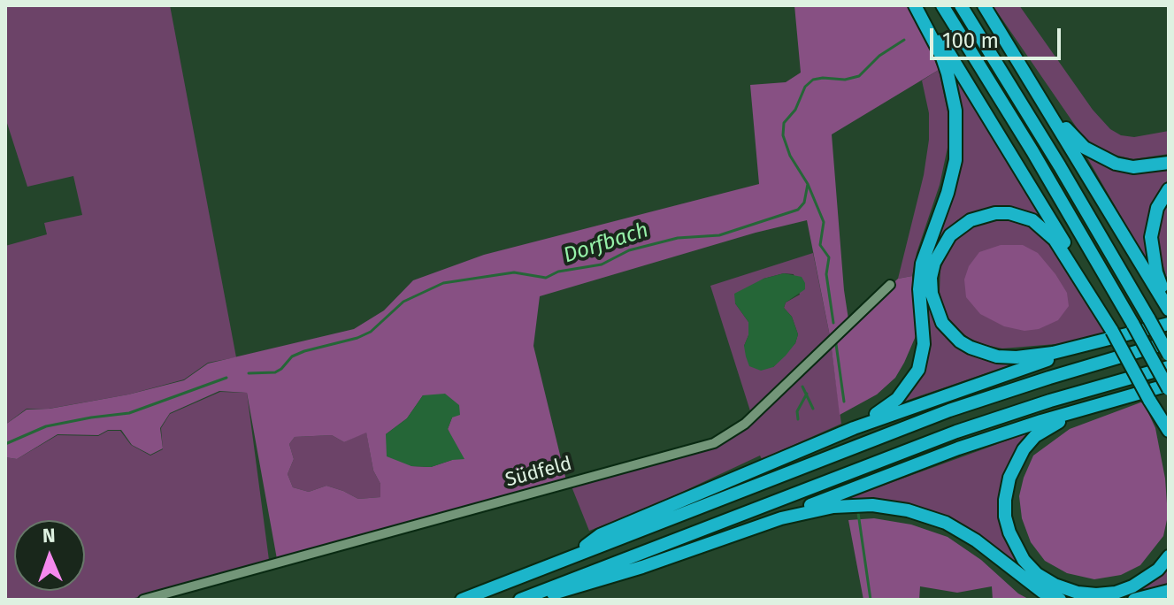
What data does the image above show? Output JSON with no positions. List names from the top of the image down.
{
  "streets": {
    "street": ["Südfeld"]
  },
  "water": ["Dorfbach"],
  "scale_bar": "100 m",
  "north": "top"
}
